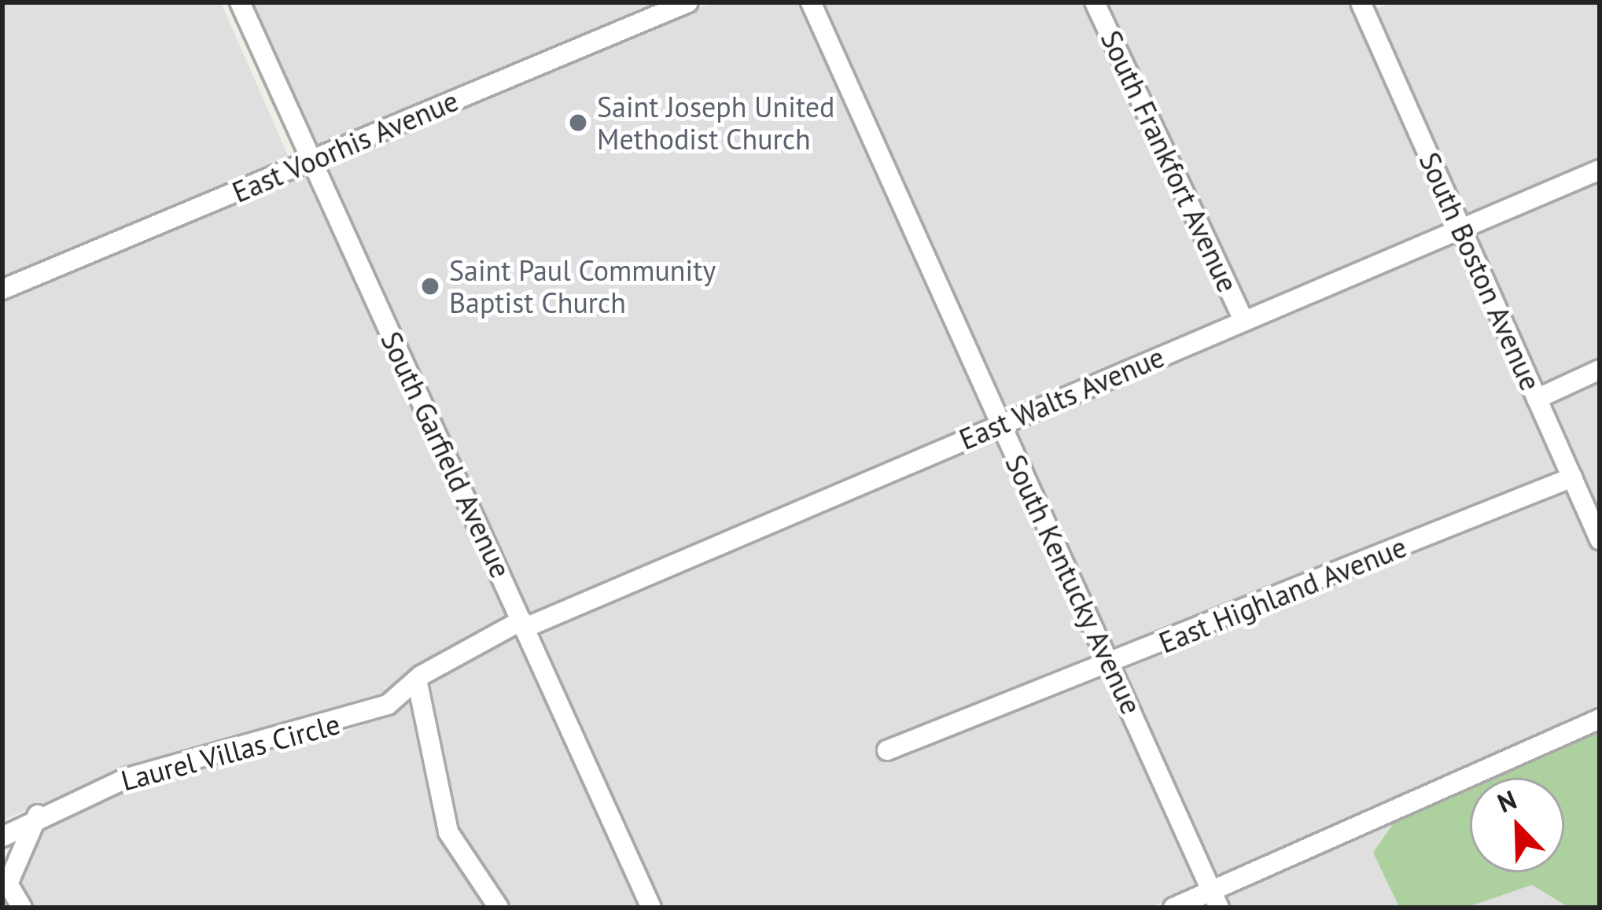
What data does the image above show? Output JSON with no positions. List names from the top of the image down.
{
  "streets": {
    "street": [
      "East Voorhis Avenue",
      "South Frankfort Avenue",
      "South Boston Avenue",
      "East Walts Avenue",
      "South Garfield Avenue",
      "South Kentucky Avenue",
      "East Highland Avenue",
      "Laurel Villas Circle"
    ]
  },
  "crossings": [
    ["East Voorhis Avenue", "South Garfield Avenue"],
    ["South Frankfort Avenue", "East Walts Avenue"],
    ["South Boston Avenue", "East Walts Avenue"],
    ["South Boston Avenue", "East Highland Avenue"],
    ["East Walts Avenue", "South Garfield Avenue"],
    ["East Walts Avenue", "South Kentucky Avenue"],
    ["East Walts Avenue", "Laurel Villas Circle"],
    ["South Garfield Avenue", "Laurel Villas Circle"],
    ["South Kentucky Avenue", "East Highland Avenue"]
  ],
  "places": ["Saint Joseph United Methodist Church", "Saint Paul Community Baptist Church"],
  "north": "top left"
}
